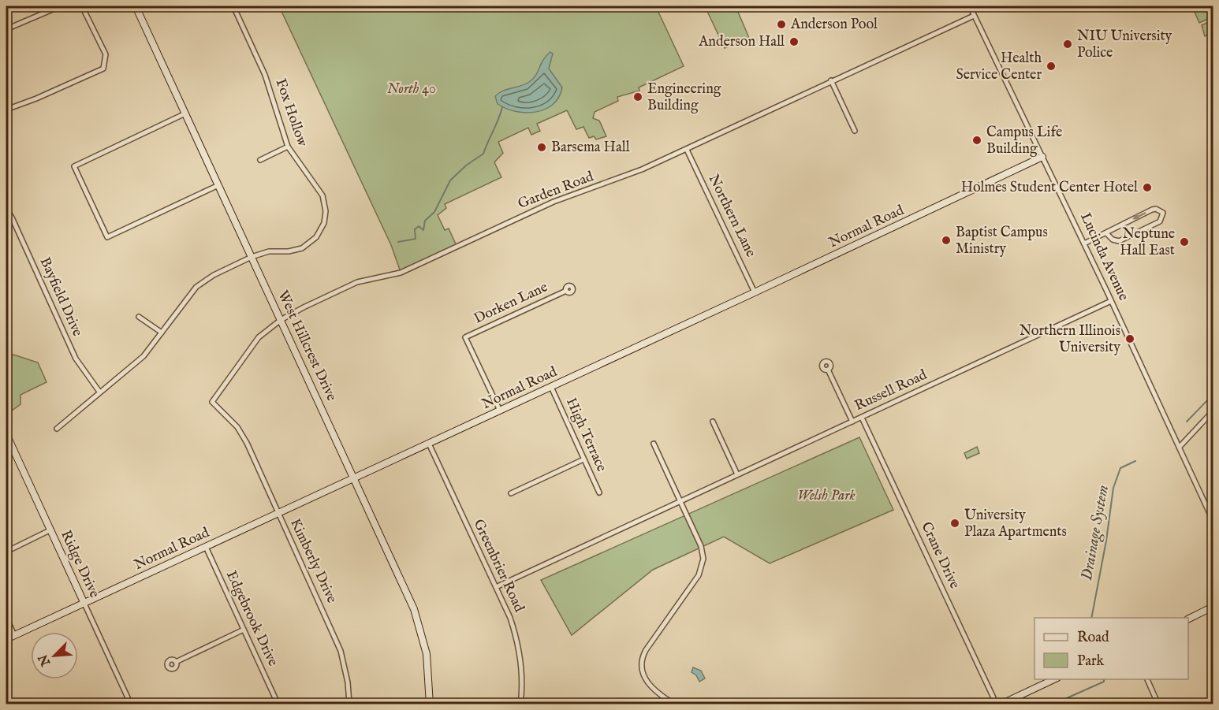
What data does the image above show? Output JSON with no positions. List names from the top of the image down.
{
  "streets": {
    "street": [
      "Fox Hollow",
      "Garden Road",
      "Northern Lane",
      "Normal Road",
      "Lucinda Avenue",
      "Bayfield Drive",
      "Dorken Lane",
      "West Hillcrest Drive",
      "Russell Road",
      "High Terrace",
      "Crane Drive",
      "Kimberly Drive",
      "Ridge Drive",
      "Greenbrier Road",
      "Edgebrook Drive"
    ]
  },
  "crossings": [
    ["Fox Hollow", "Bayfield Drive"],
    ["Fox Hollow", "West Hillcrest Drive"],
    ["Garden Road", "Northern Lane"],
    ["Garden Road", "Lucinda Avenue"],
    ["Garden Road", "West Hillcrest Drive"],
    ["Garden Road", "Kimberly Drive"],
    ["Northern Lane", "Normal Road"],
    ["Normal Road", "Lucinda Avenue"],
    ["Normal Road", "Dorken Lane"],
    ["Normal Road", "West Hillcrest Drive"],
    ["Normal Road", "High Terrace"],
    ["Normal Road", "Kimberly Drive"],
    ["Normal Road", "Ridge Drive"],
    ["Normal Road", "Greenbrier Road"],
    ["Normal Road", "Edgebrook Drive"],
    ["Lucinda Avenue", "Russell Road"],
    ["Russell Road", "Crane Drive"],
    ["Russell Road", "Greenbrier Road"]
  ],
  "water": ["Drainage System"],
  "parks": ["North 40", "Welsh Park"],
  "places": [
    "Anderson Pool",
    "Anderson Hall",
    "NIU University Police",
    "Health Service Center",
    "Engineering Building",
    "Campus Life Building",
    "Barsema Hall",
    "Holmes Student Center Hotel",
    "Baptist Campus Ministry",
    "Neptune Hall East",
    "Northern Illinois University",
    "University Plaza Apartments"
  ],
  "legend": ["Road", "Park"],
  "north": "bottom left"
}
